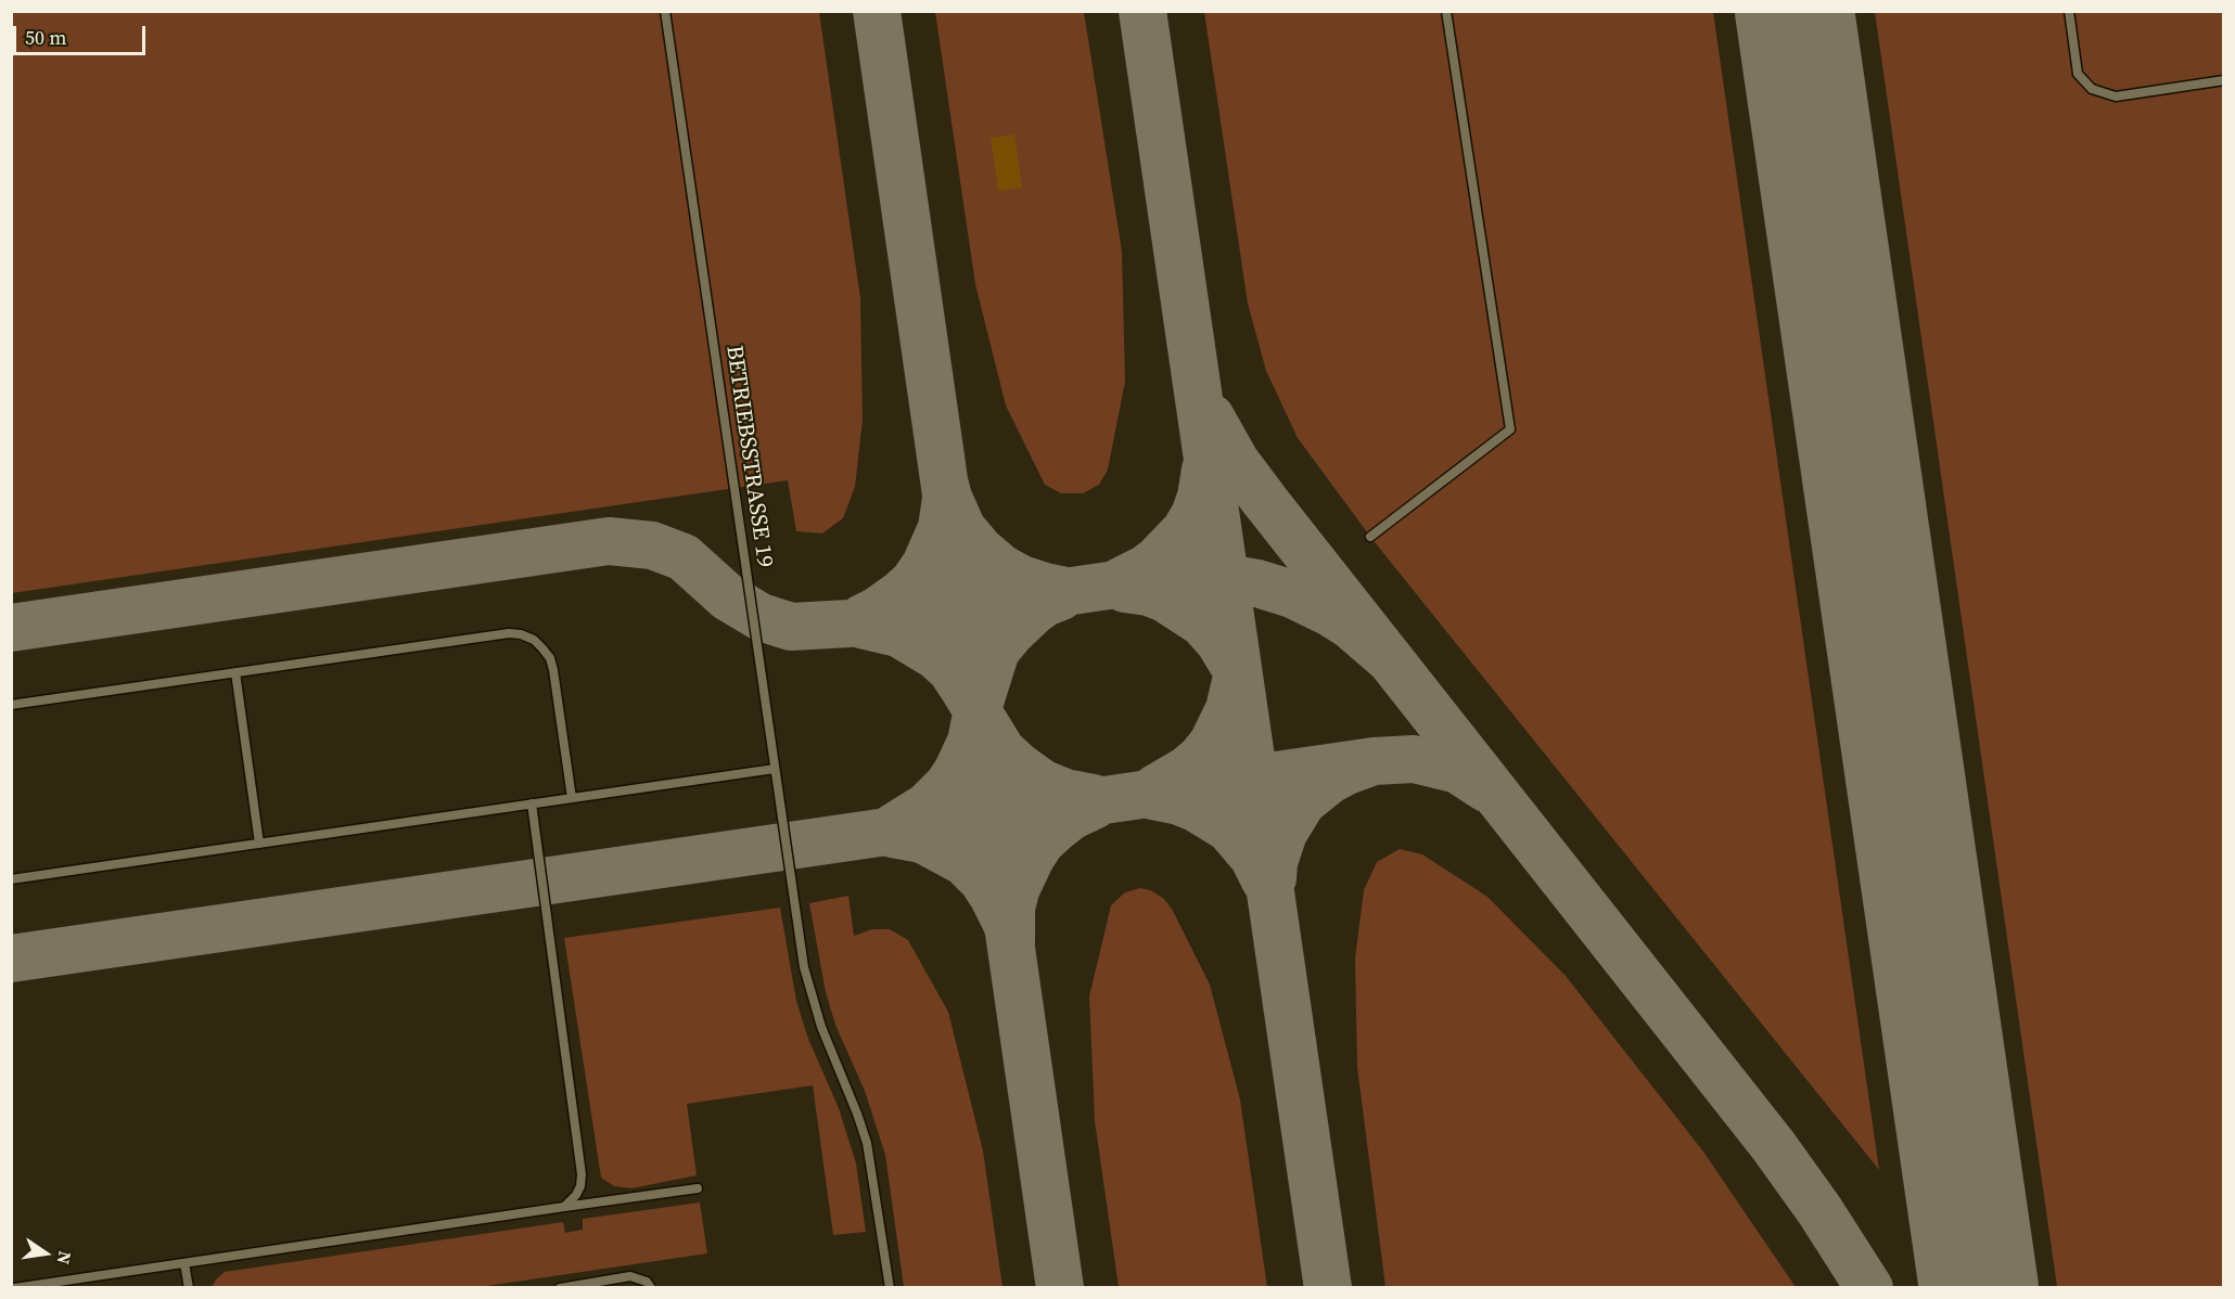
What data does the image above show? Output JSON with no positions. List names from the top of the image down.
{
  "streets": {
    "lane": ["BETRIEBSSTRASSE 19"]
  },
  "scale_bar": "50 m",
  "north": "right"
}
